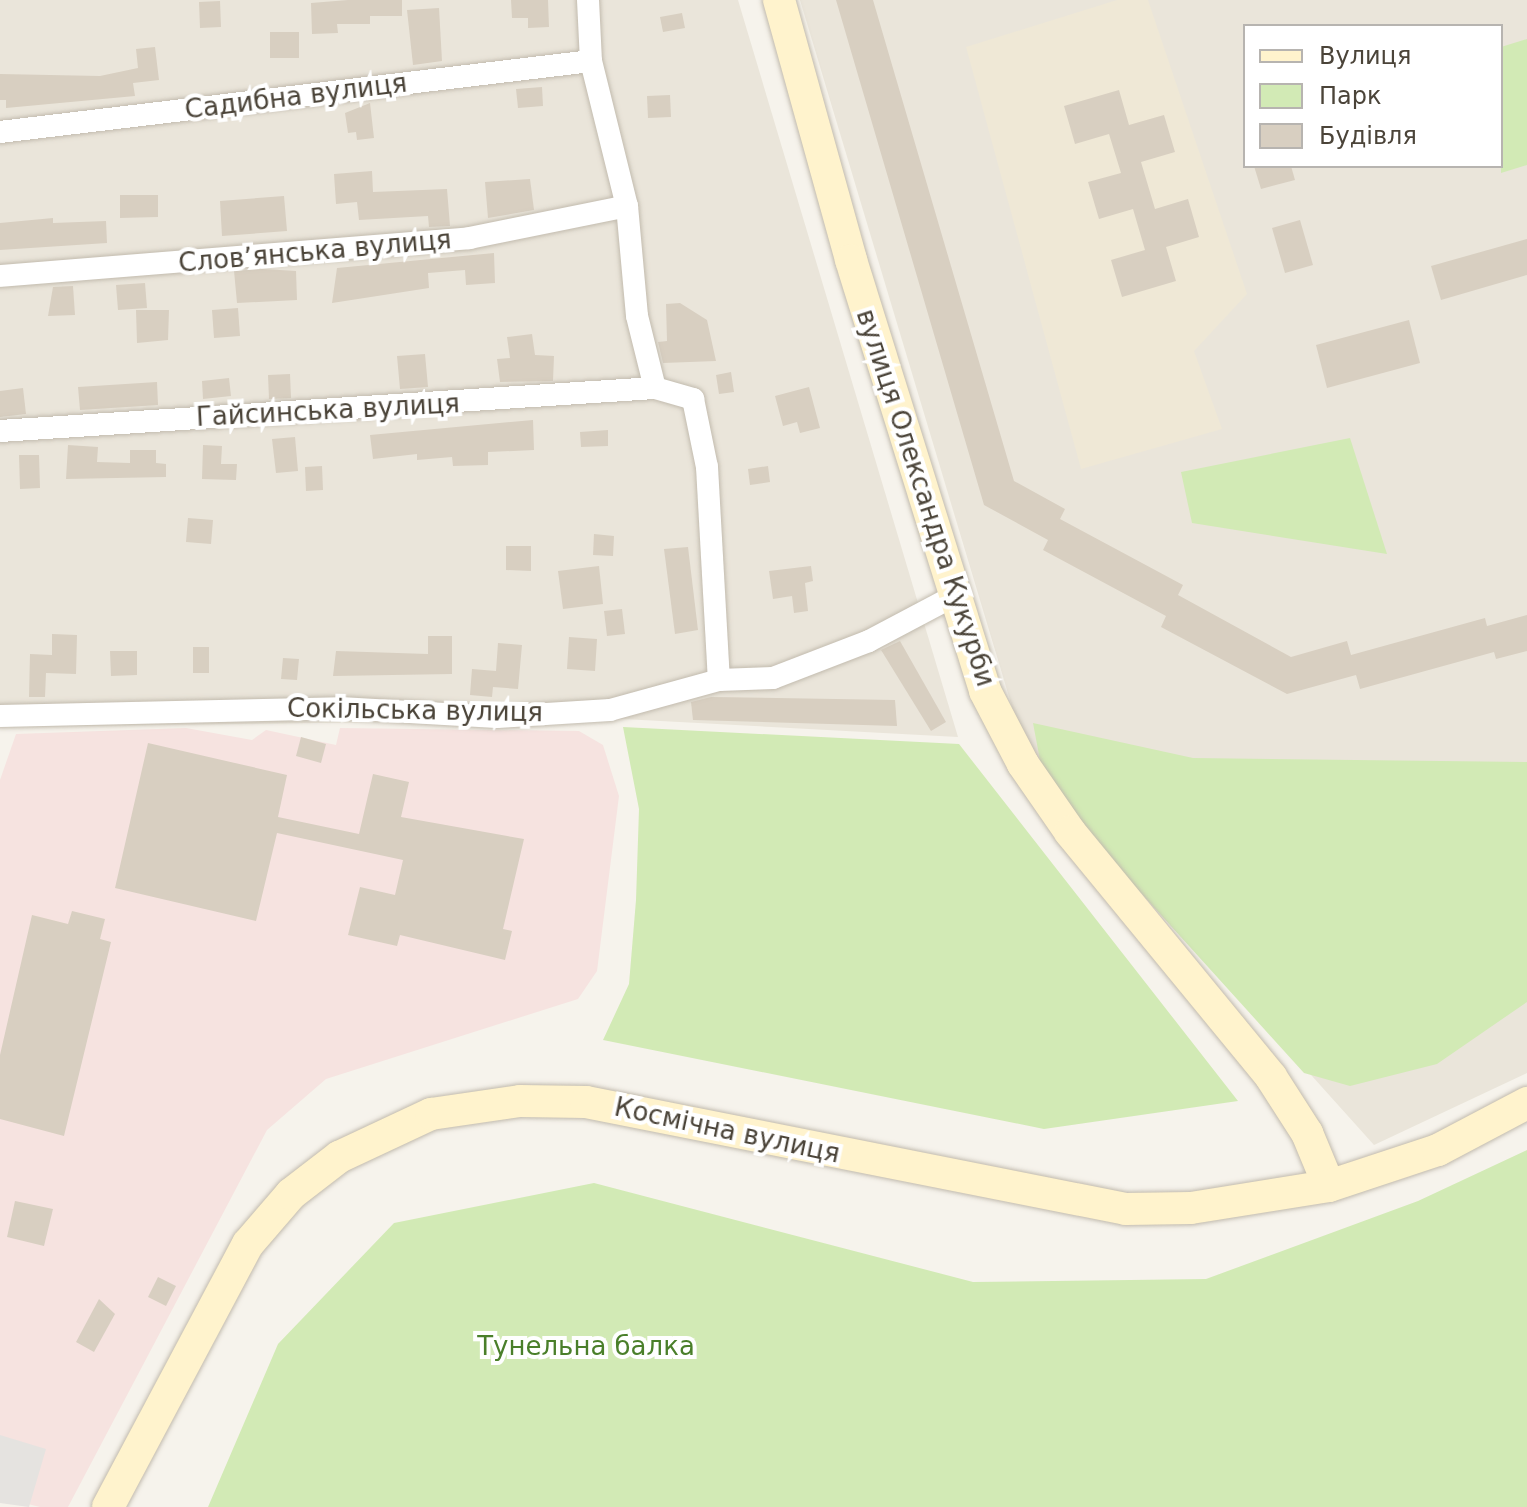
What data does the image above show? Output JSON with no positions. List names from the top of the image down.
{
  "streets": {
    "main road": ["вулиця Олександра Кукурби", "Космічна вулиця"],
    "street": [
      "Садибна вулиця",
      "Словʼянська вулиця",
      "Гайсинська вулиця",
      "Сокільська вулиця"
    ]
  },
  "crossings": [
    ["вулиця Олександра Кукурби", "Сокільська вулиця"],
    ["вулиця Олександра Кукурби", "Космічна вулиця"]
  ],
  "parks": ["Тунельна балка"],
  "legend": ["Вулиця", "Парк", "Будівля"]
}
